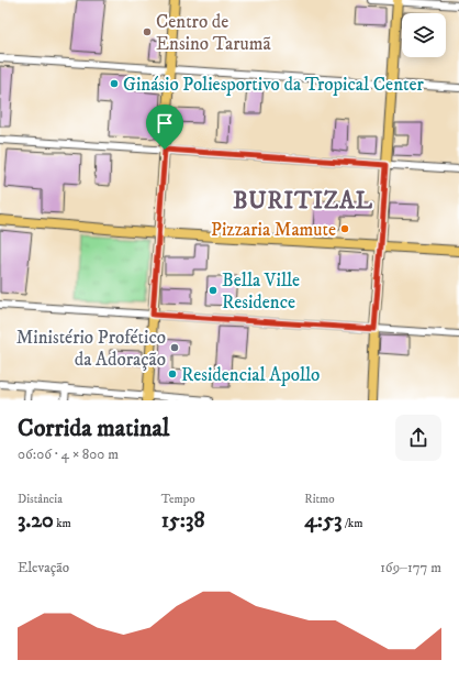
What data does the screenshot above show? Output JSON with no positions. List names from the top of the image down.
{
  "districts": ["BURITIZAL"],
  "places": [
    "Centro de Ensino Tarumã",
    "Ginásio Poliesportivo da Tropical Center",
    "Pizzaria Mamute",
    "Bella Ville Residence",
    "Ministério Profético da Adoração",
    "Residencial Apollo"
  ],
  "page": {
    "heading": ["Corrida matinal", "06:06 · 4 × 800 m"],
    "stats": [
      ["Distância", "3.20 km"],
      ["Tempo", "15:38"],
      ["Ritmo", "4:53 /km"]
    ],
    "chart": ["Elevação", "169–177 m"]
  }
}
